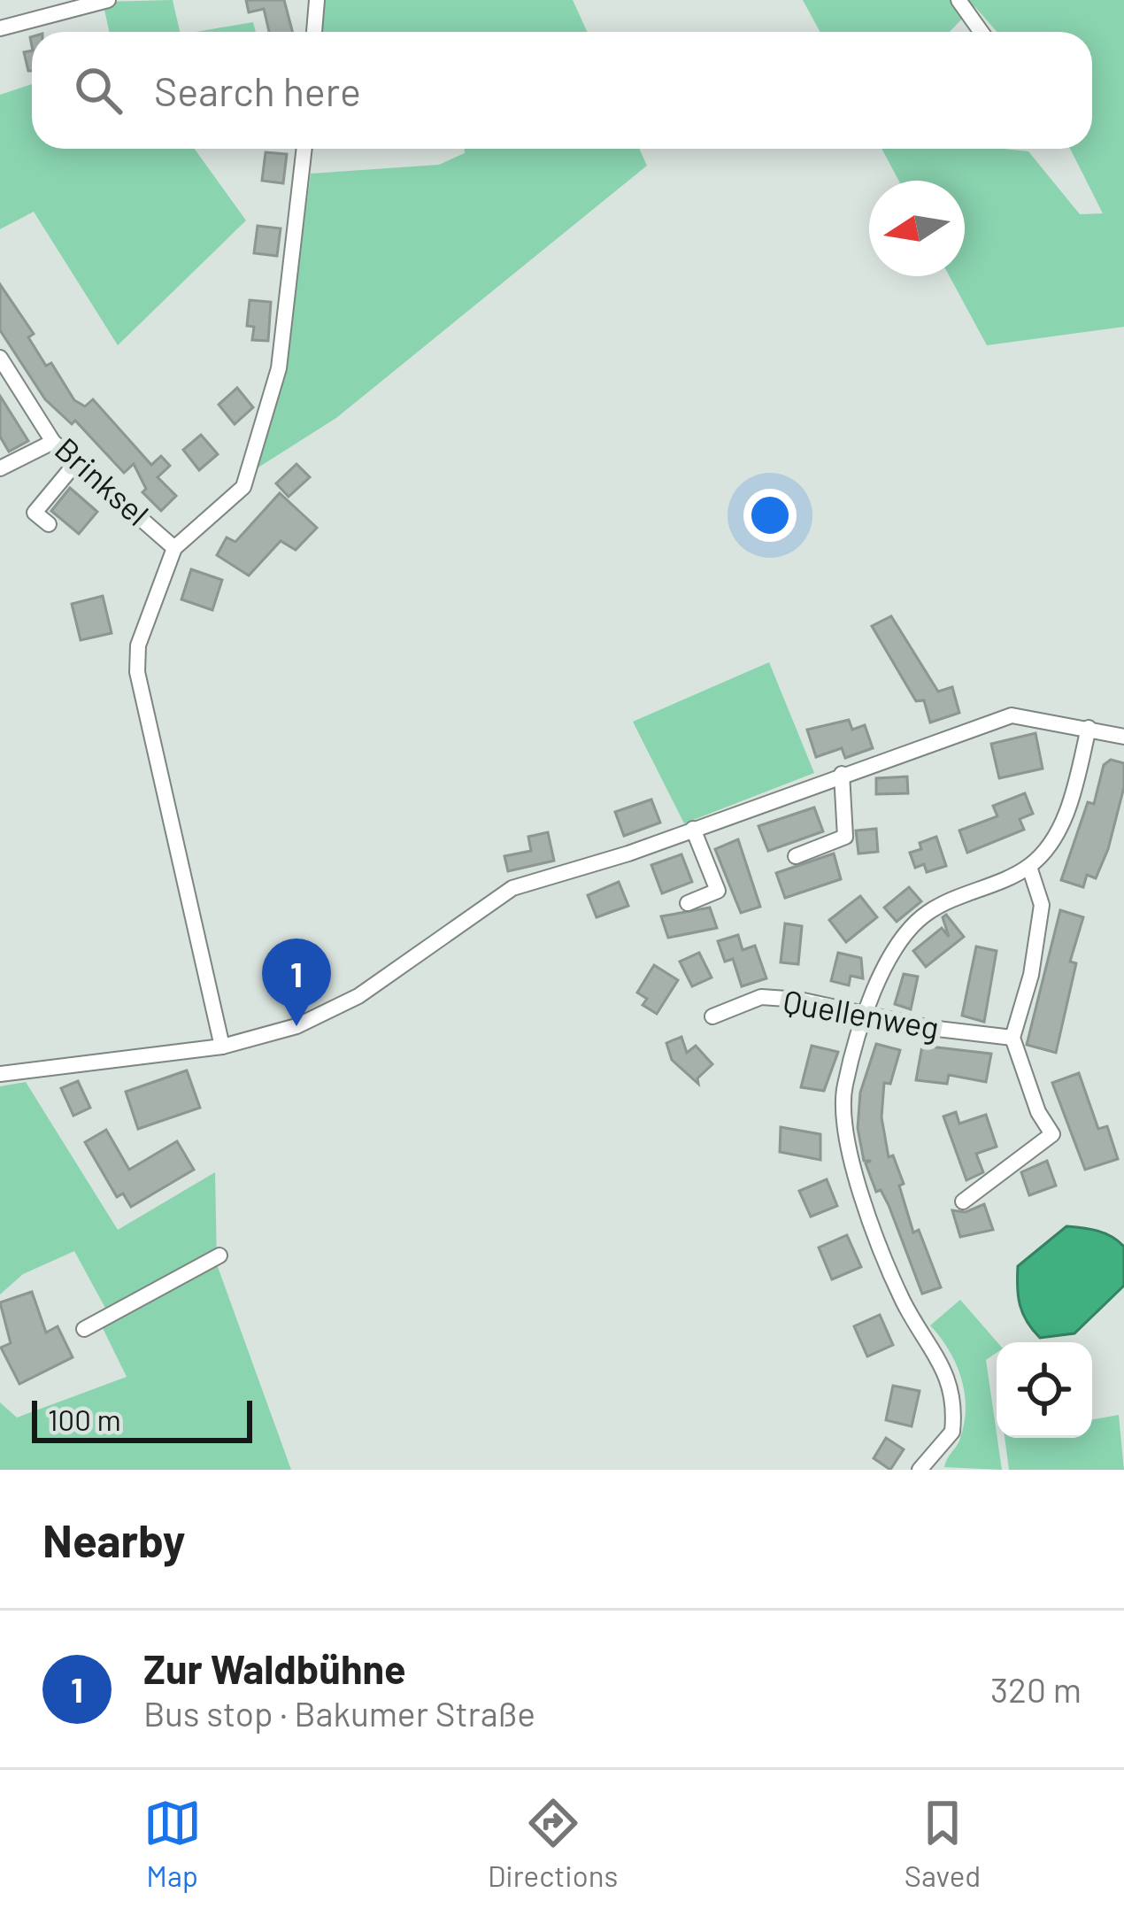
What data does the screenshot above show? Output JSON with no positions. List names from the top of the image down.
{
  "streets": {
    "street": ["Brinksel", "Quellenweg"]
  },
  "scale_bar": "100 m",
  "north": "left",
  "page": {
    "search": "Search here",
    "pins": "1",
    "scale": "100 m",
    "heading": "Nearby",
    "list": [
      {
        "mark": "1",
        "name": "Zur Waldbühne",
        "note": "Bus stop · Bakumer Straße",
        "value": "320 m"
      }
    ],
    "nav": ["Map", "Directions", "Saved"]
  }
}
